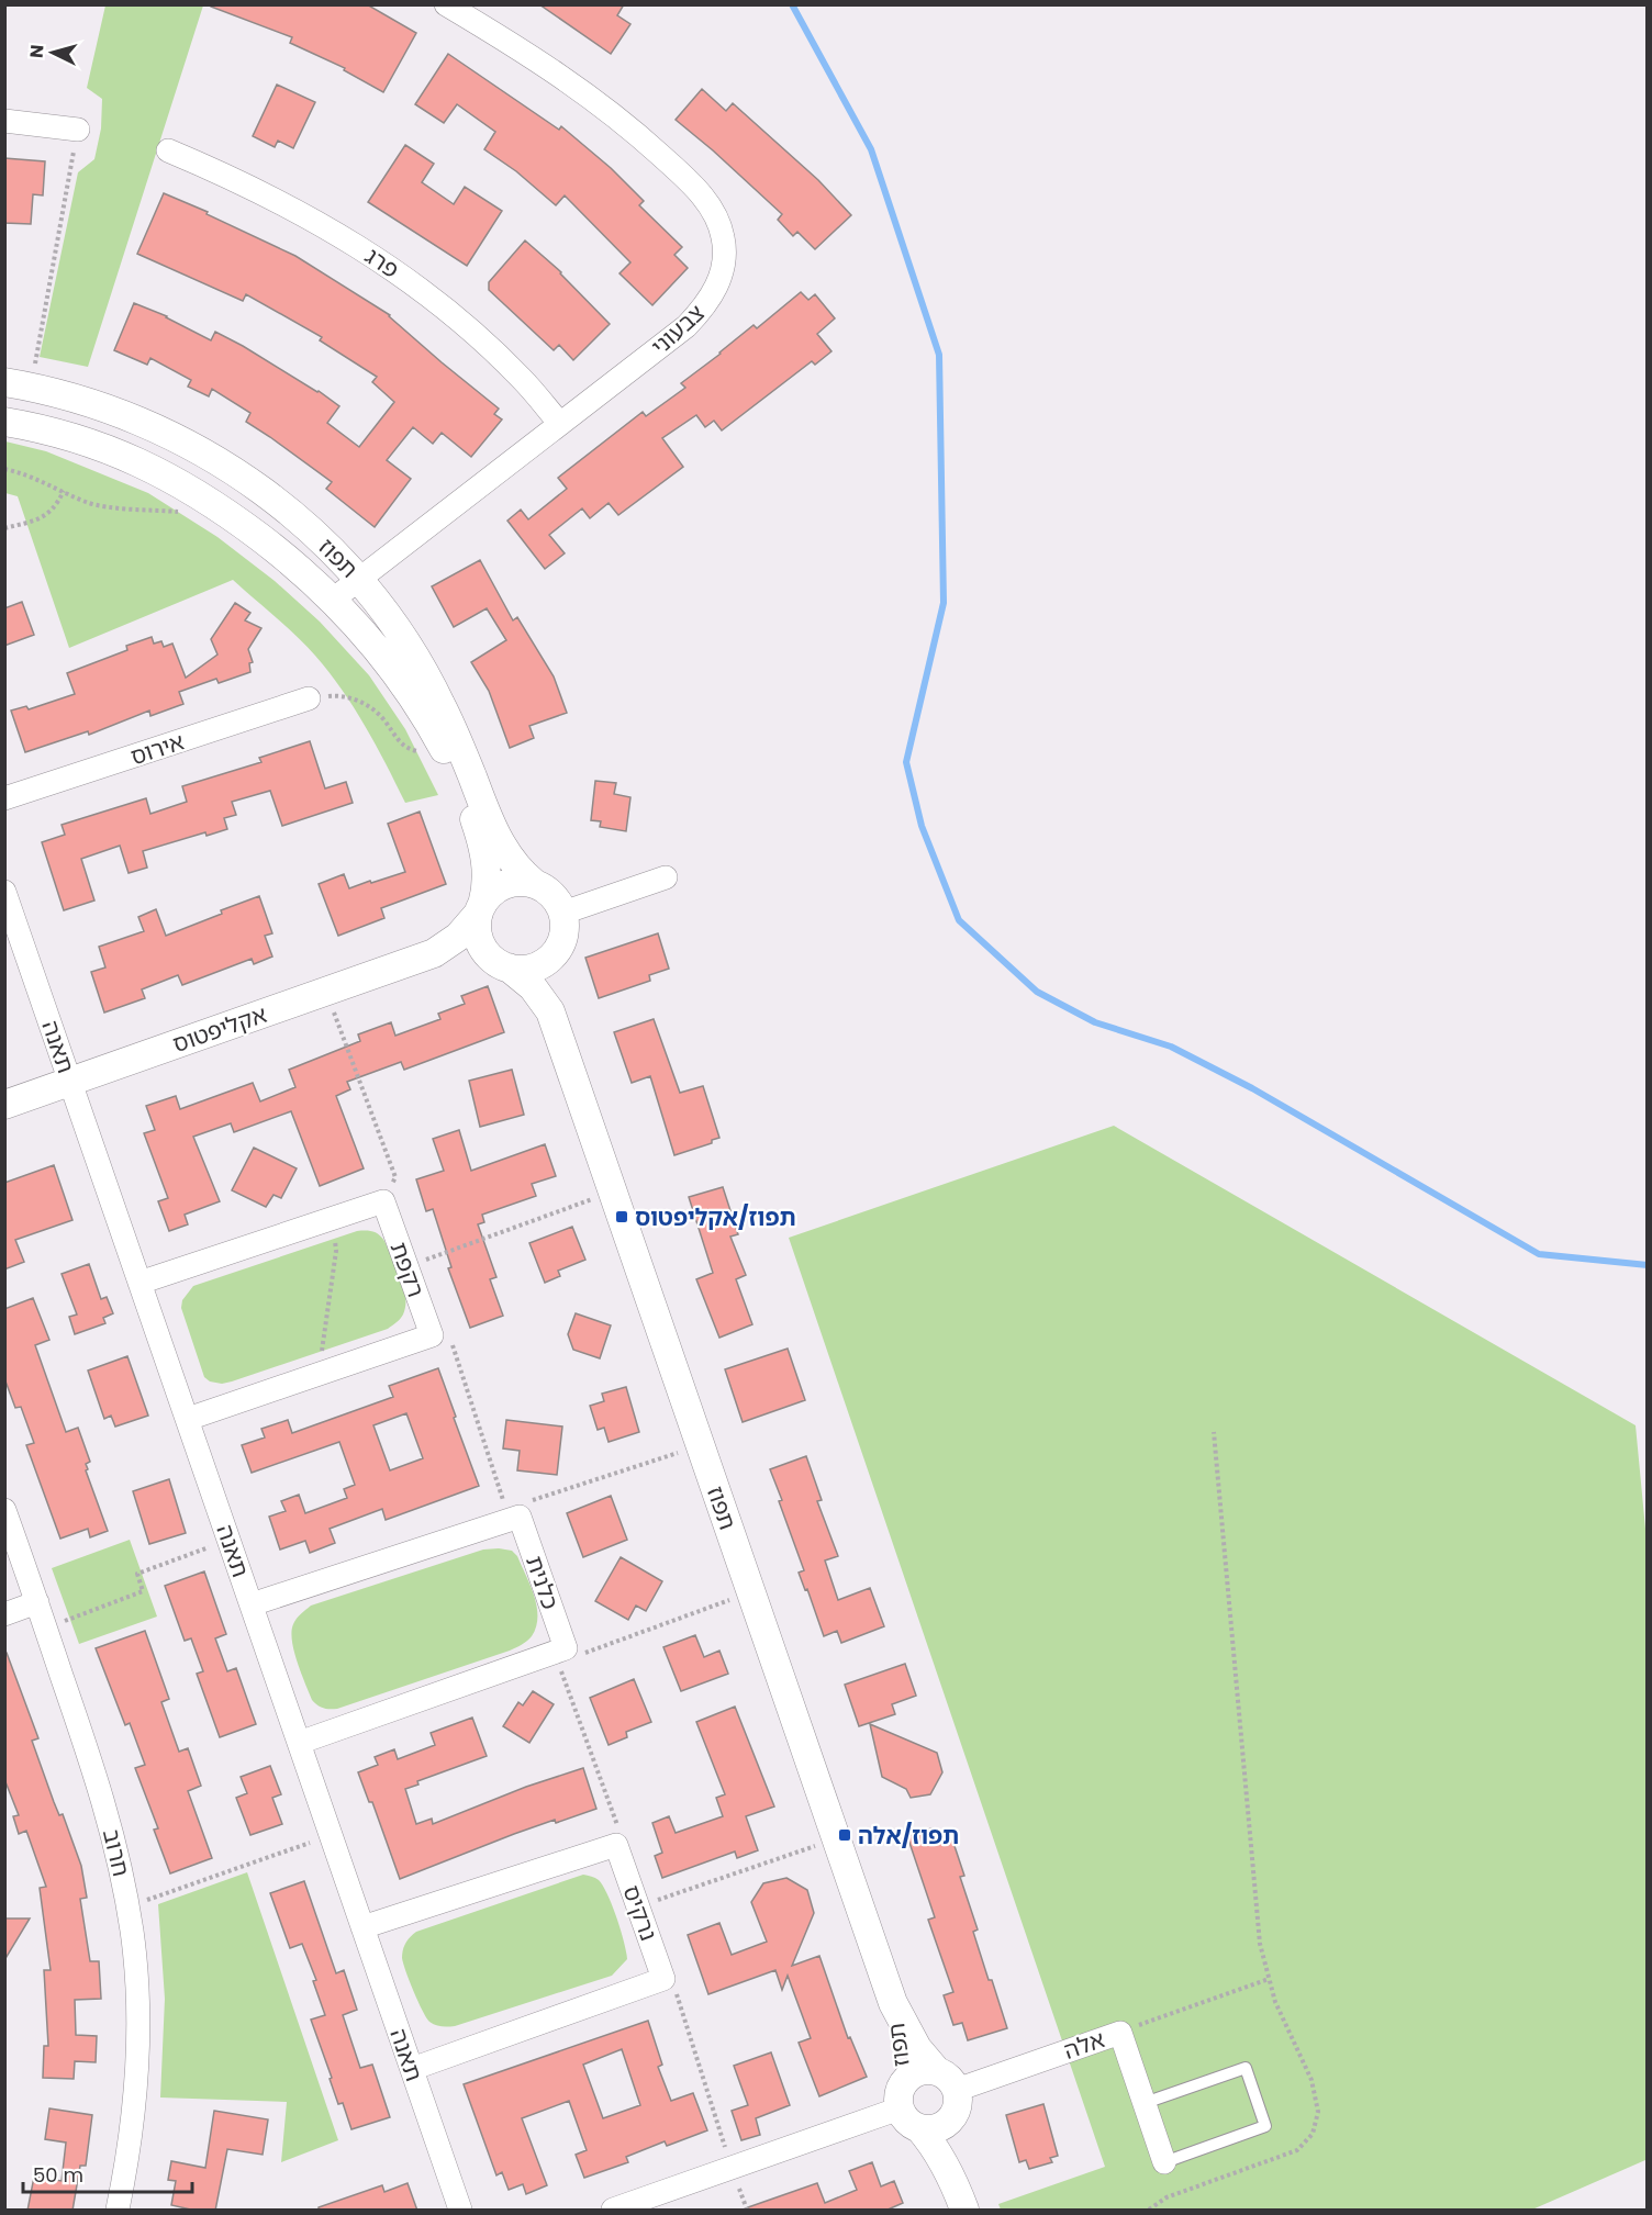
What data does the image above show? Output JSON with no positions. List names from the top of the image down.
{
  "streets": {
    "street": [
      "פרג",
      "צבעוני",
      "תפוז",
      "אירוס",
      "אקליפטוס",
      "תאנה",
      "רקפת",
      "כלנית",
      "חרוב",
      "נרקיס",
      "אלה"
    ]
  },
  "crossings": [
    ["פרג", "צבעוני"],
    ["צבעוני", "תפוז"],
    ["תפוז", "אקליפטוס"],
    ["תפוז", "אלה"],
    ["אקליפטוס", "תאנה"]
  ],
  "places": {
    "transit": ["תפוז/אקליפטוס", "תפוז/אלה"]
  },
  "scale_bar": "50 m",
  "north": "left"
}
